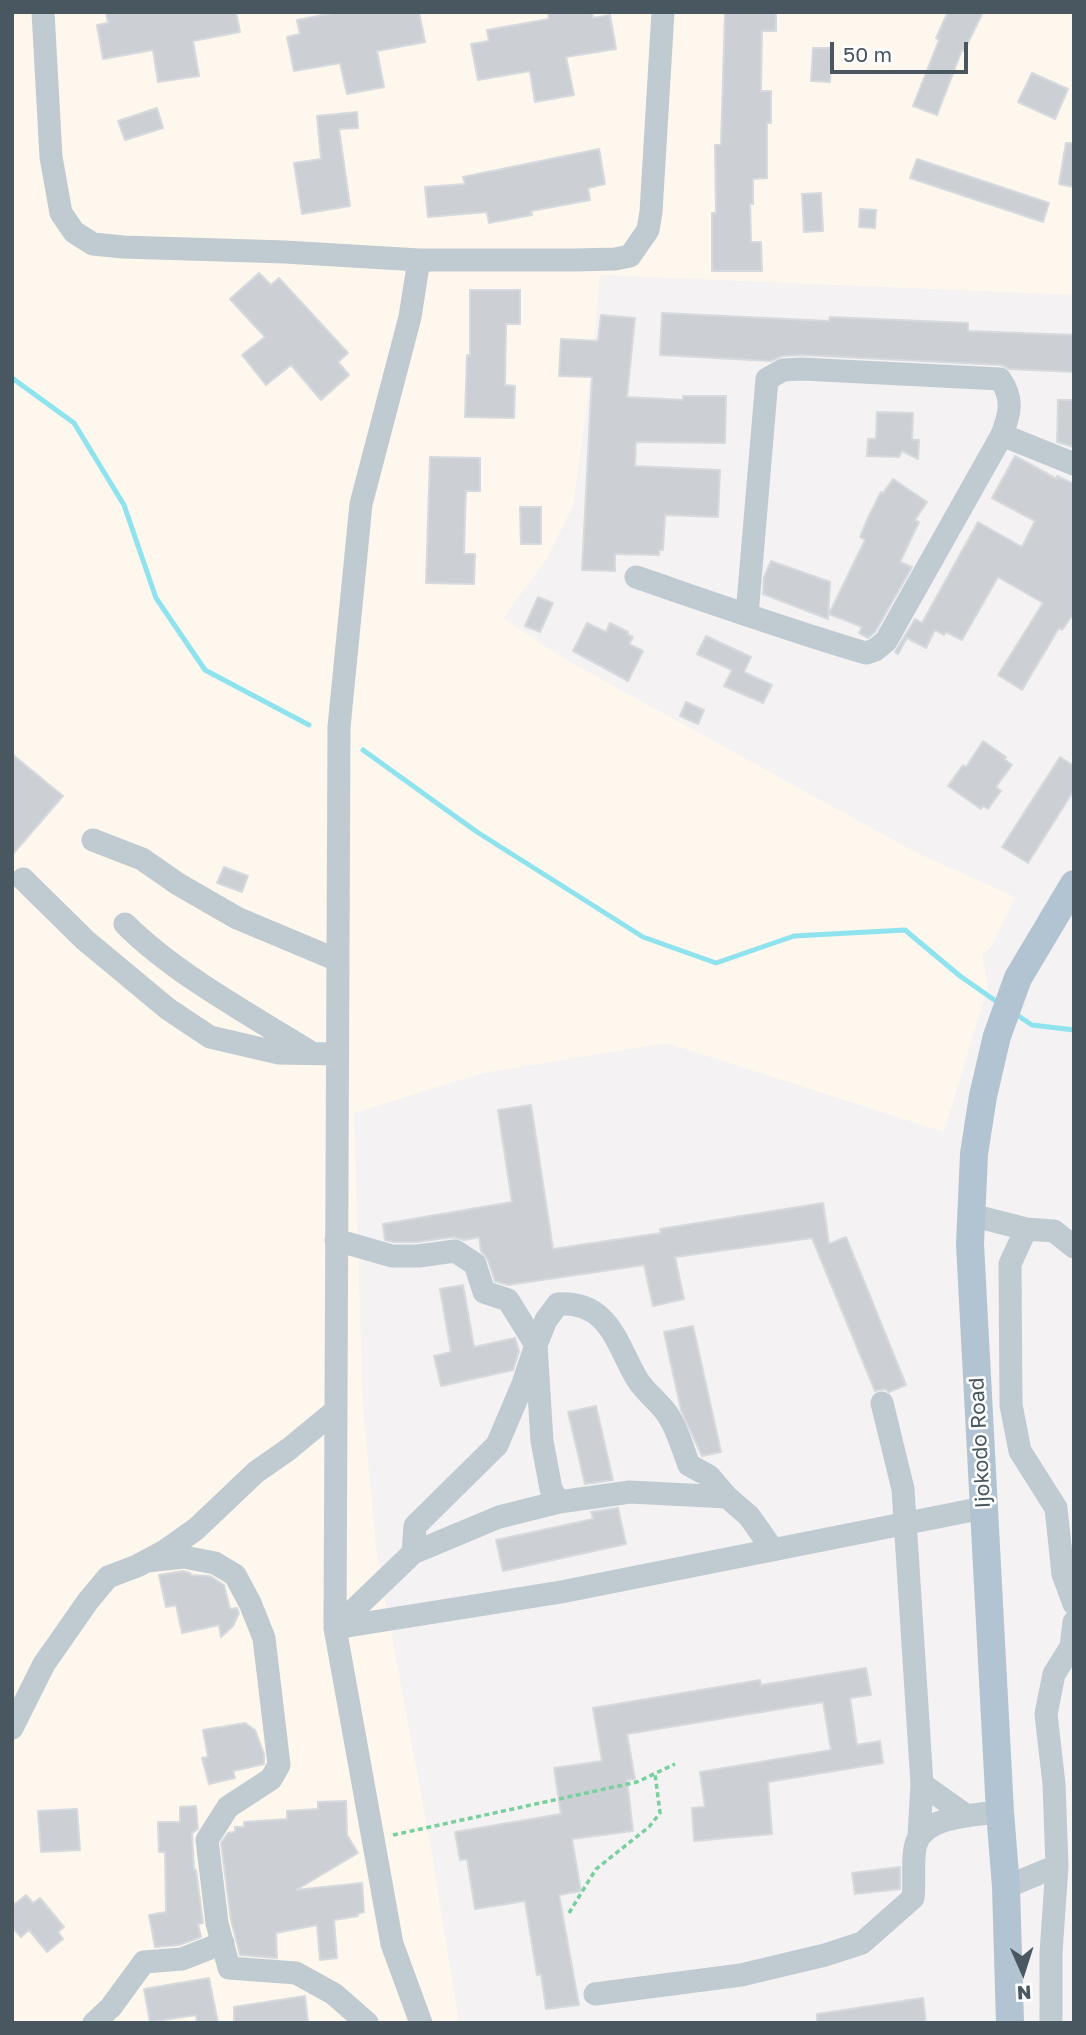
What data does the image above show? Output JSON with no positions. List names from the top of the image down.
{
  "streets": {
    "main road": ["Ijokodo Road"]
  },
  "scale_bar": "50 m",
  "north": "bottom"
}
